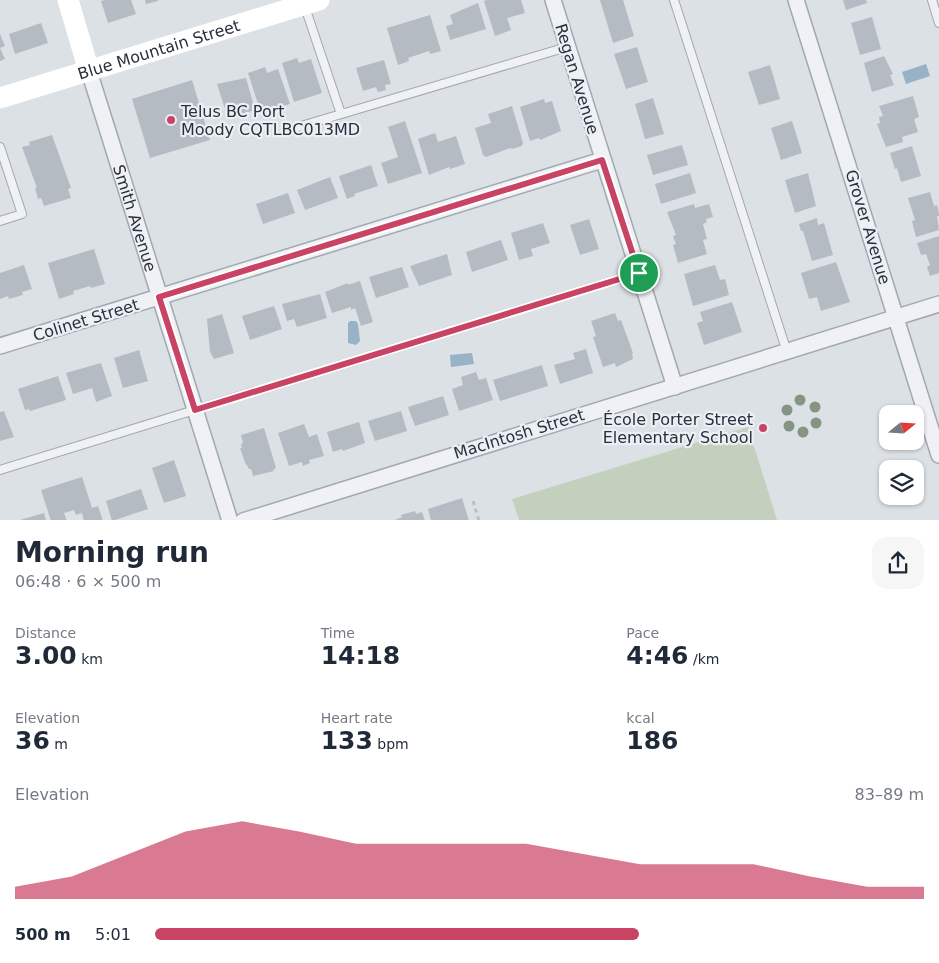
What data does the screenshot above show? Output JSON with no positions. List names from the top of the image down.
{
  "streets": {
    "main road": ["Blue Mountain Street", "Smith Avenue"],
    "street": [
      "Regan Avenue",
      "Grover Avenue",
      "Colinet Street",
      "MacIntosh Street"
    ]
  },
  "crossings": [
    ["Blue Mountain Street", "Smith Avenue"],
    ["Regan Avenue", "Colinet Street"],
    ["Regan Avenue", "MacIntosh Street"],
    ["Smith Avenue", "Colinet Street"],
    ["Grover Avenue", "MacIntosh Street"]
  ],
  "places": ["Telus BC Port Moody CQTLBC013MD", "École Porter Street Elementary School"],
  "north": "right",
  "page": {
    "heading": ["Morning run", "06:48 · 6 × 500 m"],
    "stats": [
      ["Distance", "3.00 km"],
      ["Time", "14:18"],
      ["Pace", "4:46 /km"],
      ["Elevation", "36 m"],
      ["Heart rate", "133 bpm"],
      ["kcal", "186"]
    ],
    "chart": ["Elevation", "83–89 m"],
    "list": [
      {
        "name": "500 m",
        "note": "5:01"
      }
    ]
  }
}
